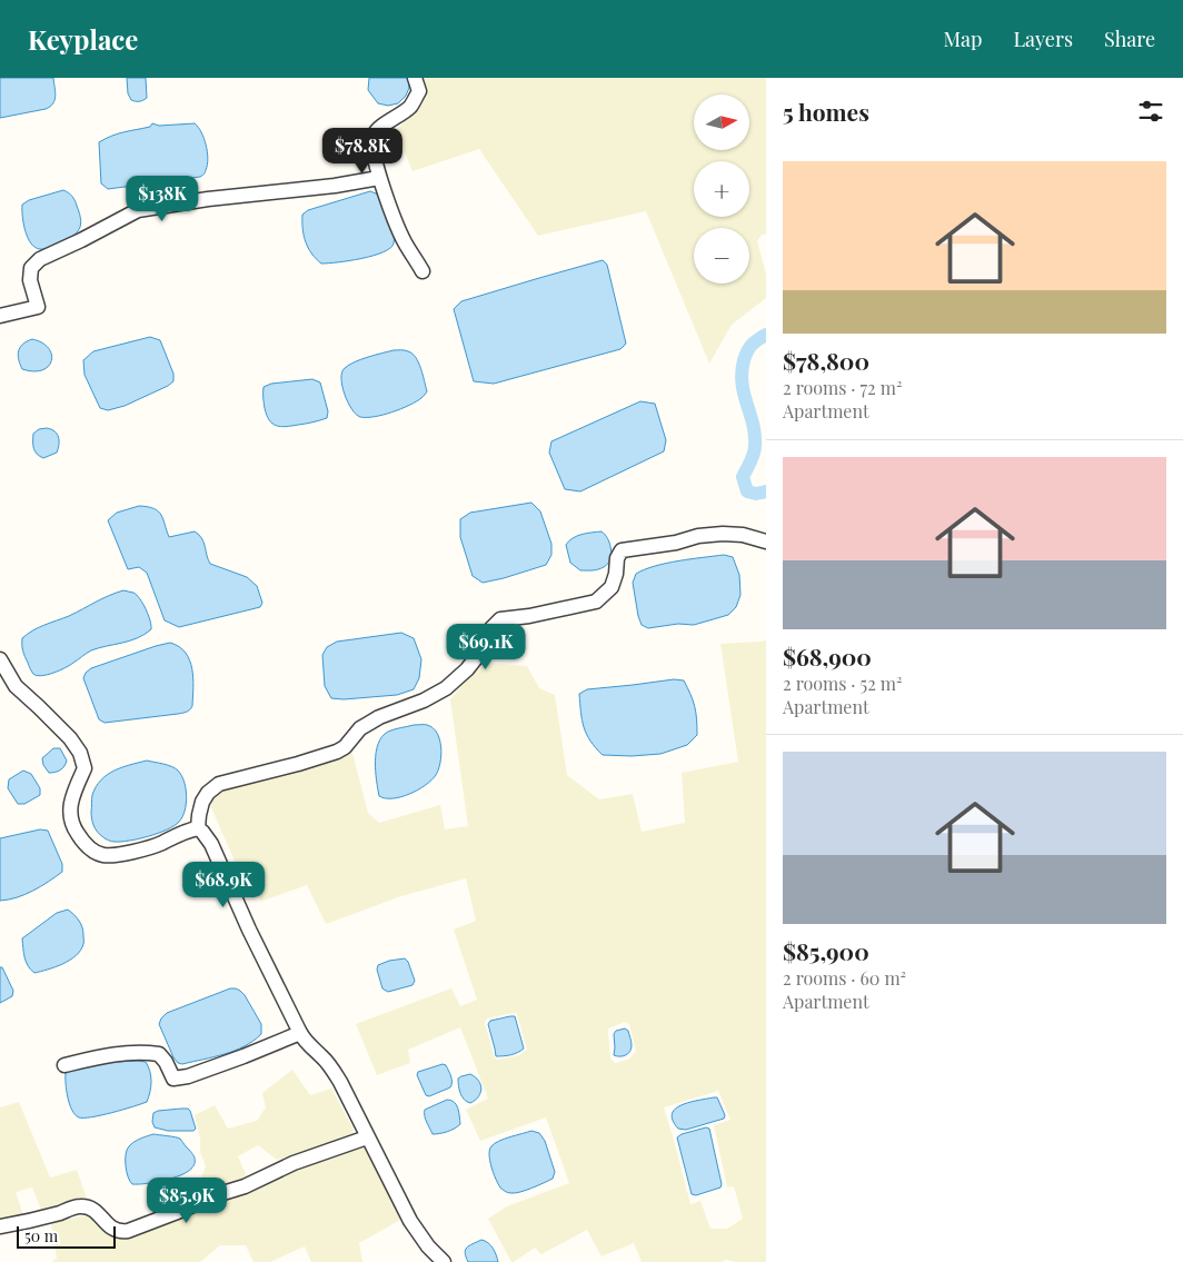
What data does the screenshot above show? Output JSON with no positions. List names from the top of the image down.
{
  "scale_bar": "50 m",
  "north": "right",
  "page": {
    "header": "Keyplace",
    "nav": ["Map", "Layers", "Share"],
    "heading": "5 homes",
    "map_buttons": ["+", "−"],
    "price": [
      "$78.8K",
      "$138K",
      "$69.1K",
      "$68.9K",
      "$85.9K"
    ],
    "list": [
      {
        "name": "$78,800",
        "note": "2 rooms · 72 m² · Apartment"
      },
      {
        "name": "$68,900",
        "note": "2 rooms · 52 m² · Apartment"
      },
      {
        "name": "$85,900",
        "note": "2 rooms · 60 m² · Apartment"
      }
    ],
    "scale": "50 m"
  }
}
